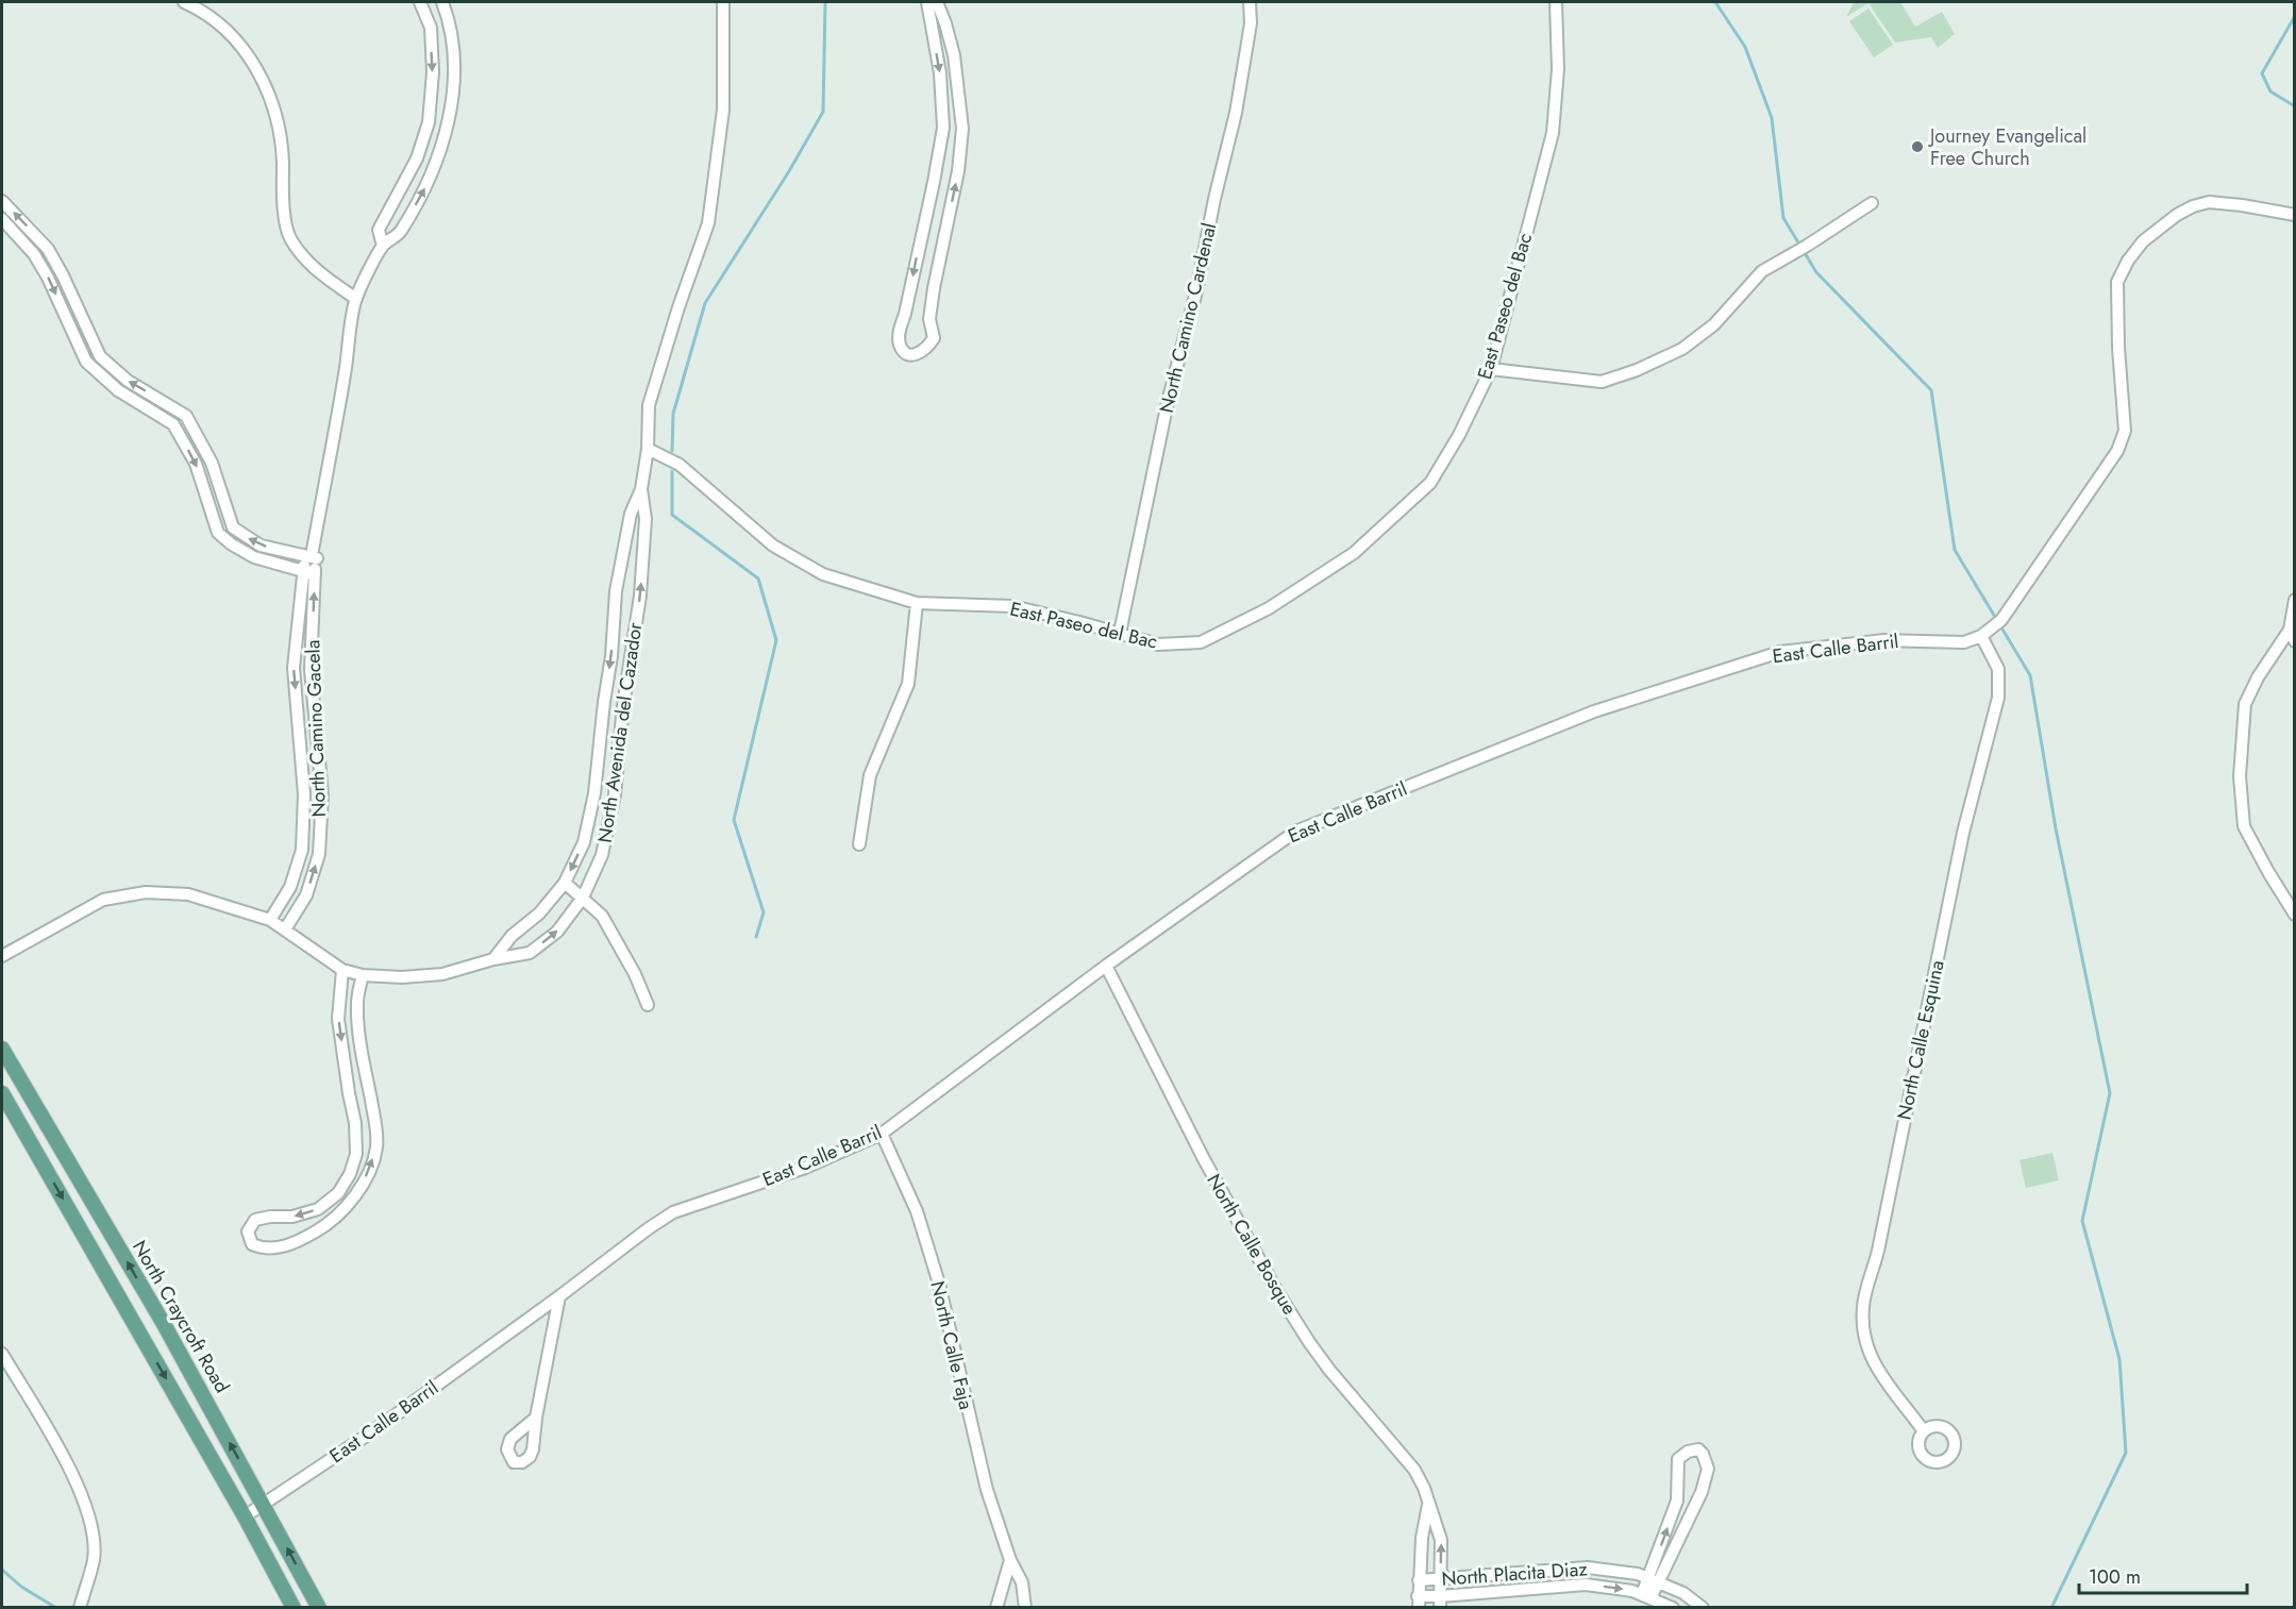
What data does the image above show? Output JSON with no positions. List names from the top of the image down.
{
  "streets": {
    "main road": ["North Craycroft Road"],
    "street": [
      "East Paseo del Bac",
      "North Camino Cardenal",
      "East Calle Barril",
      "North Camino Gacela",
      "North Avenida del Cazador",
      "North Calle Esquina",
      "North Calle Bosque",
      "North Calle Faja",
      "North Placita Diaz"
    ]
  },
  "crossings": [
    ["East Paseo del Bac", "North Camino Cardenal"],
    ["East Paseo del Bac", "North Avenida del Cazador"],
    ["East Calle Barril", "North Calle Esquina"],
    ["East Calle Barril", "North Calle Bosque"],
    ["East Calle Barril", "North Craycroft Road"],
    ["East Calle Barril", "North Calle Faja"],
    ["North Camino Gacela", "North Avenida del Cazador"],
    ["North Calle Bosque", "North Placita Diaz"]
  ],
  "places": ["Journey Evangelical Free Church"],
  "scale_bar": "100 m"
}
